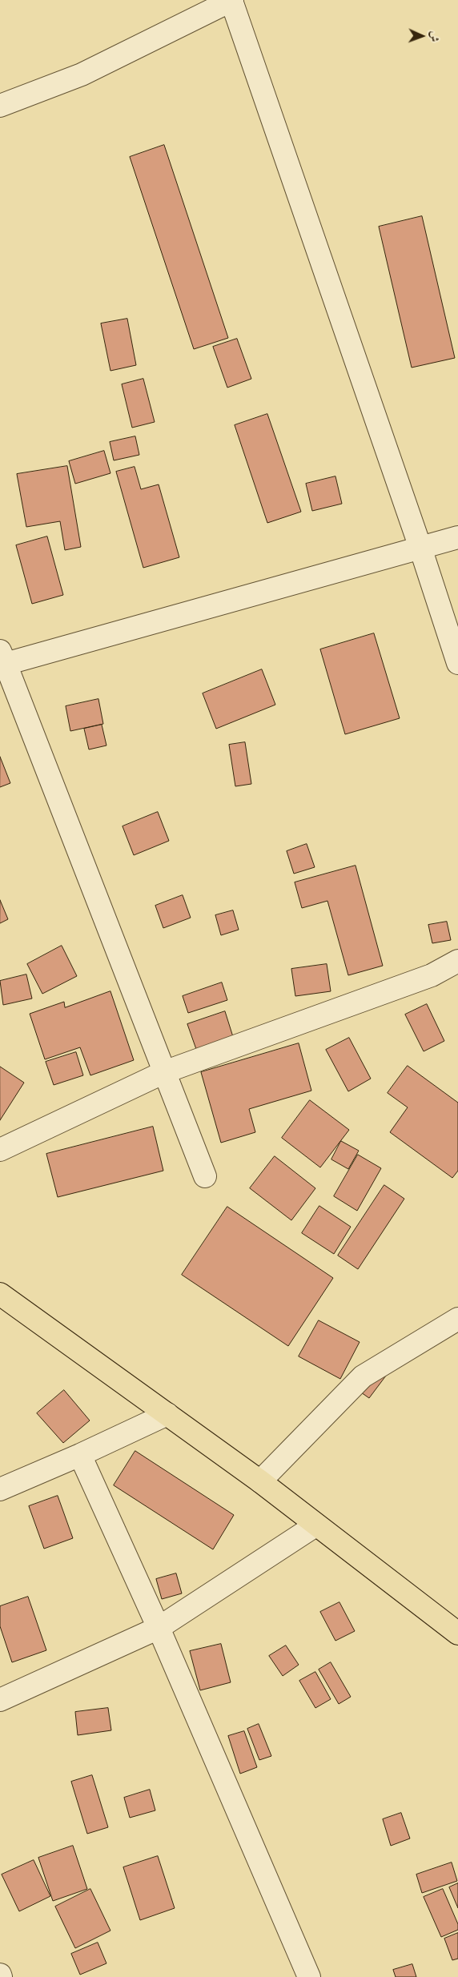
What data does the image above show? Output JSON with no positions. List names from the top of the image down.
{
  "north": "right"
}
